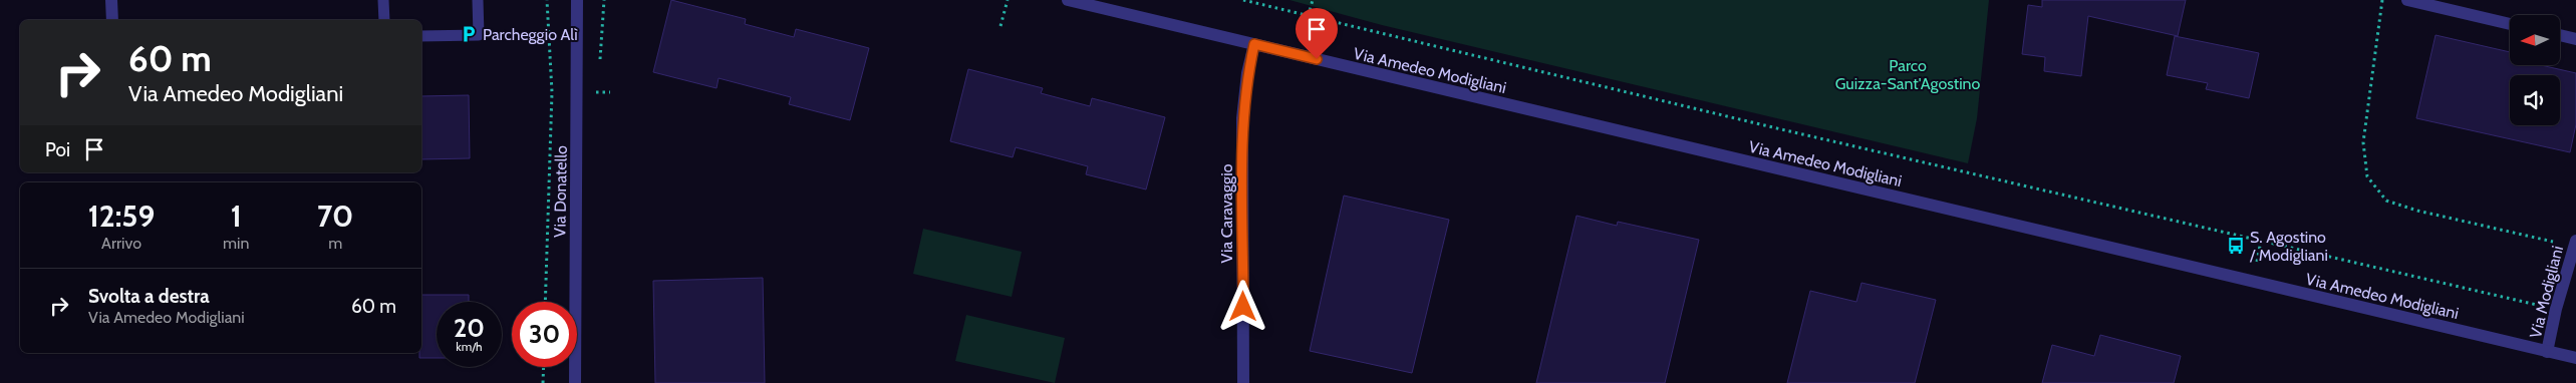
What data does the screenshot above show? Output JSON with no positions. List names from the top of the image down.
{
  "streets": {
    "street": [
      "Via Amedeo Modigliani",
      "Via Donatello",
      "Via Caravaggio",
      "Via Modigliani"
    ]
  },
  "crossings": [
    ["Via Amedeo Modigliani", "Via Caravaggio"],
    ["Via Amedeo Modigliani", "Via Modigliani"]
  ],
  "parks": ["Parco Guizza-Sant'Agostino"],
  "places": {
    "parking": ["Parcheggio Alì"],
    "bus stop": ["S. Agostino / Modigliani"]
  },
  "north": "left",
  "page": {
    "turn": ["60 m", "Via Amedeo Modigliani"],
    "then": "Poi",
    "eta": [
      "12:59",
      "Arrivo",
      "1",
      "min",
      "70",
      "m"
    ],
    "list": [
      {
        "name": "Svolta a destra",
        "note": "Via Amedeo Modigliani",
        "value": "60 m"
      }
    ],
    "speed": "20 km/h",
    "limit": "30"
  }
}
